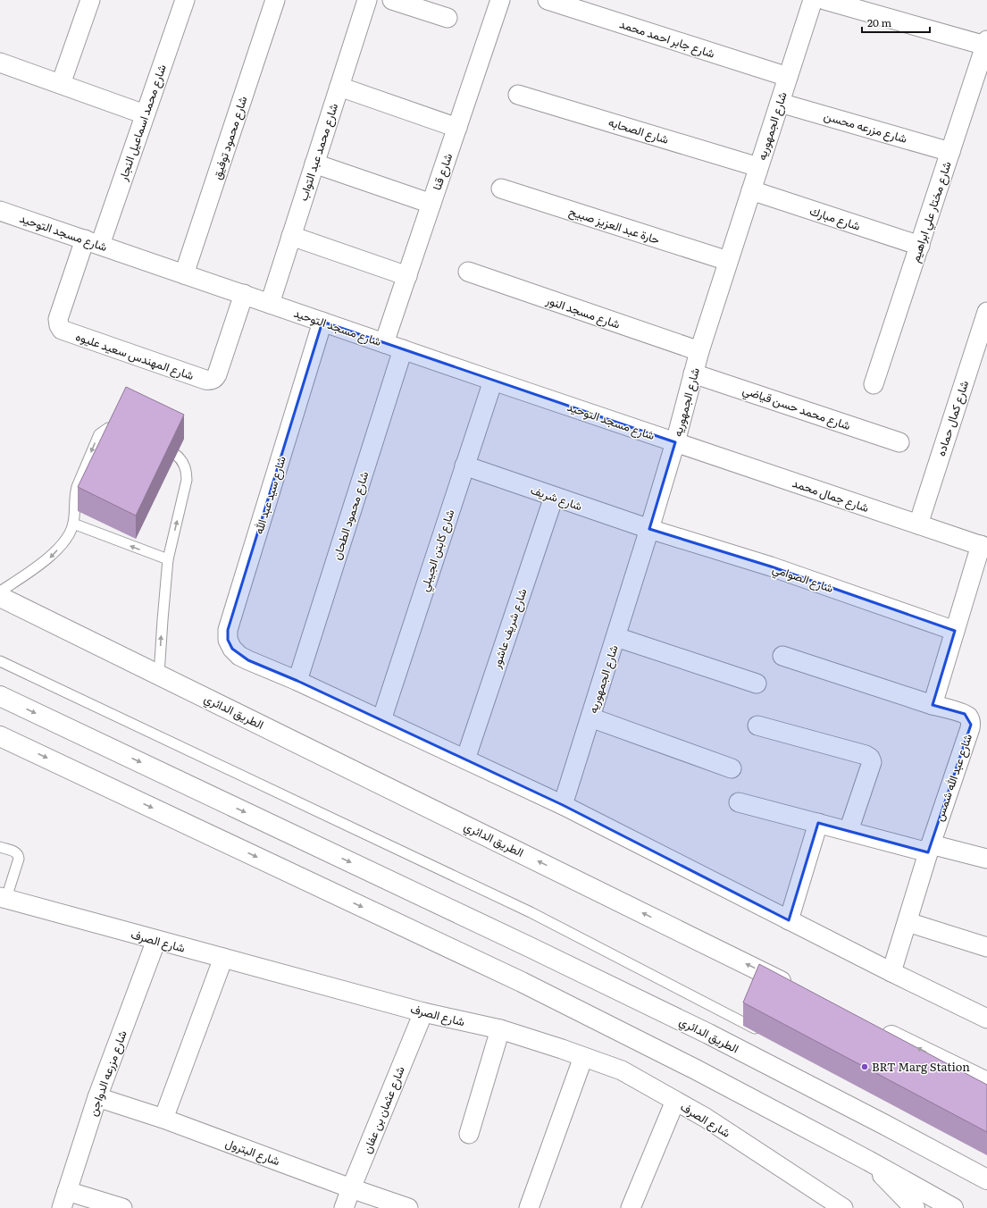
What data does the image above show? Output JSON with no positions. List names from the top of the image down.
{
  "streets": {
    "highway": ["الطريق الدائري"],
    "street": [
      "شارع جابر احمد محمد",
      "شارع محمد اسماعيل النجار",
      "شارع الجمهوريه",
      "شارع مزرعه محسن",
      "شارع الصحابه",
      "شارع محمود توفيق",
      "شارع محمد عبد التواب",
      "شارع قنا",
      "شارع مختار علي ابراهيم",
      "شارع مبارك",
      "حارة عبد العزيز صبيح",
      "شارع مسجد التوحيد",
      "شارع مسجد النور",
      "شارع المهندس سعيد عليوه",
      "شارع محمد حسن قياضي",
      "شارع كمال حماده",
      "شارع سيد عبد الله",
      "شارع جمال محمد",
      "شارع شريف",
      "شارع محمود الطحان",
      "شارع كابتن الجيبلي",
      "شارع الصوامي",
      "شارع شريف عاشور",
      "شارع عبد الله شمس",
      "شارع الصرف",
      "شارع مزرعه الدواجن",
      "شارع عثمان بن عفان",
      "شارع البترول"
    ]
  },
  "crossings": [
    ["شارع جابر احمد محمد", "شارع الجمهوريه"],
    ["شارع محمد اسماعيل النجار", "شارع مسجد التوحيد"],
    ["شارع محمد اسماعيل النجار", "شارع المهندس سعيد عليوه"],
    ["شارع الجمهوريه", "شارع مزرعه محسن"],
    ["شارع الجمهوريه", "شارع الصحابه"],
    ["شارع الجمهوريه", "شارع مبارك"],
    ["شارع الجمهوريه", "حارة عبد العزيز صبيح"],
    ["شارع الجمهوريه", "شارع مسجد التوحيد"],
    ["شارع الجمهوريه", "شارع مسجد النور"],
    ["شارع الجمهوريه", "شارع محمد حسن قياضي"],
    ["شارع الجمهوريه", "شارع سيد عبد الله"],
    ["شارع الجمهوريه", "شارع جمال محمد"],
    ["شارع الجمهوريه", "شارع شريف"],
    ["شارع الجمهوريه", "شارع الصوامي"],
    ["شارع مزرعه محسن", "شارع مختار علي ابراهيم"],
    ["شارع محمود توفيق", "شارع مسجد التوحيد"],
    ["شارع محمد عبد التواب", "شارع مسجد التوحيد"],
    ["شارع قنا", "شارع مسجد التوحيد"],
    ["شارع مختار علي ابراهيم", "شارع مبارك"],
    ["شارع مسجد التوحيد", "شارع المهندس سعيد عليوه"],
    ["شارع مسجد التوحيد", "شارع سيد عبد الله"],
    ["شارع مسجد التوحيد", "شارع جمال محمد"],
    ["شارع مسجد التوحيد", "شارع محمود الطحان"],
    ["شارع مسجد التوحيد", "شارع كابتن الجيبلي"],
    ["شارع كمال حماده", "شارع جمال محمد"],
    ["شارع سيد عبد الله", "شارع محمود الطحان"],
    ["شارع سيد عبد الله", "شارع كابتن الجيبلي"],
    ["شارع سيد عبد الله", "شارع شريف عاشور"],
    ["شارع سيد عبد الله", "شارع عبد الله شمس"],
    ["شارع شريف", "شارع كابتن الجيبلي"],
    ["شارع شريف", "شارع الصوامي"],
    ["شارع شريف", "شارع شريف عاشور"],
    ["شارع الصرف", "شارع مزرعه الدواجن"],
    ["شارع الصرف", "شارع عثمان بن عفان"],
    ["شارع مزرعه الدواجن", "شارع البترول"],
    ["شارع عثمان بن عفان", "شارع البترول"]
  ],
  "places": ["BRT Marg Station"],
  "scale_bar": "20 m"
}
